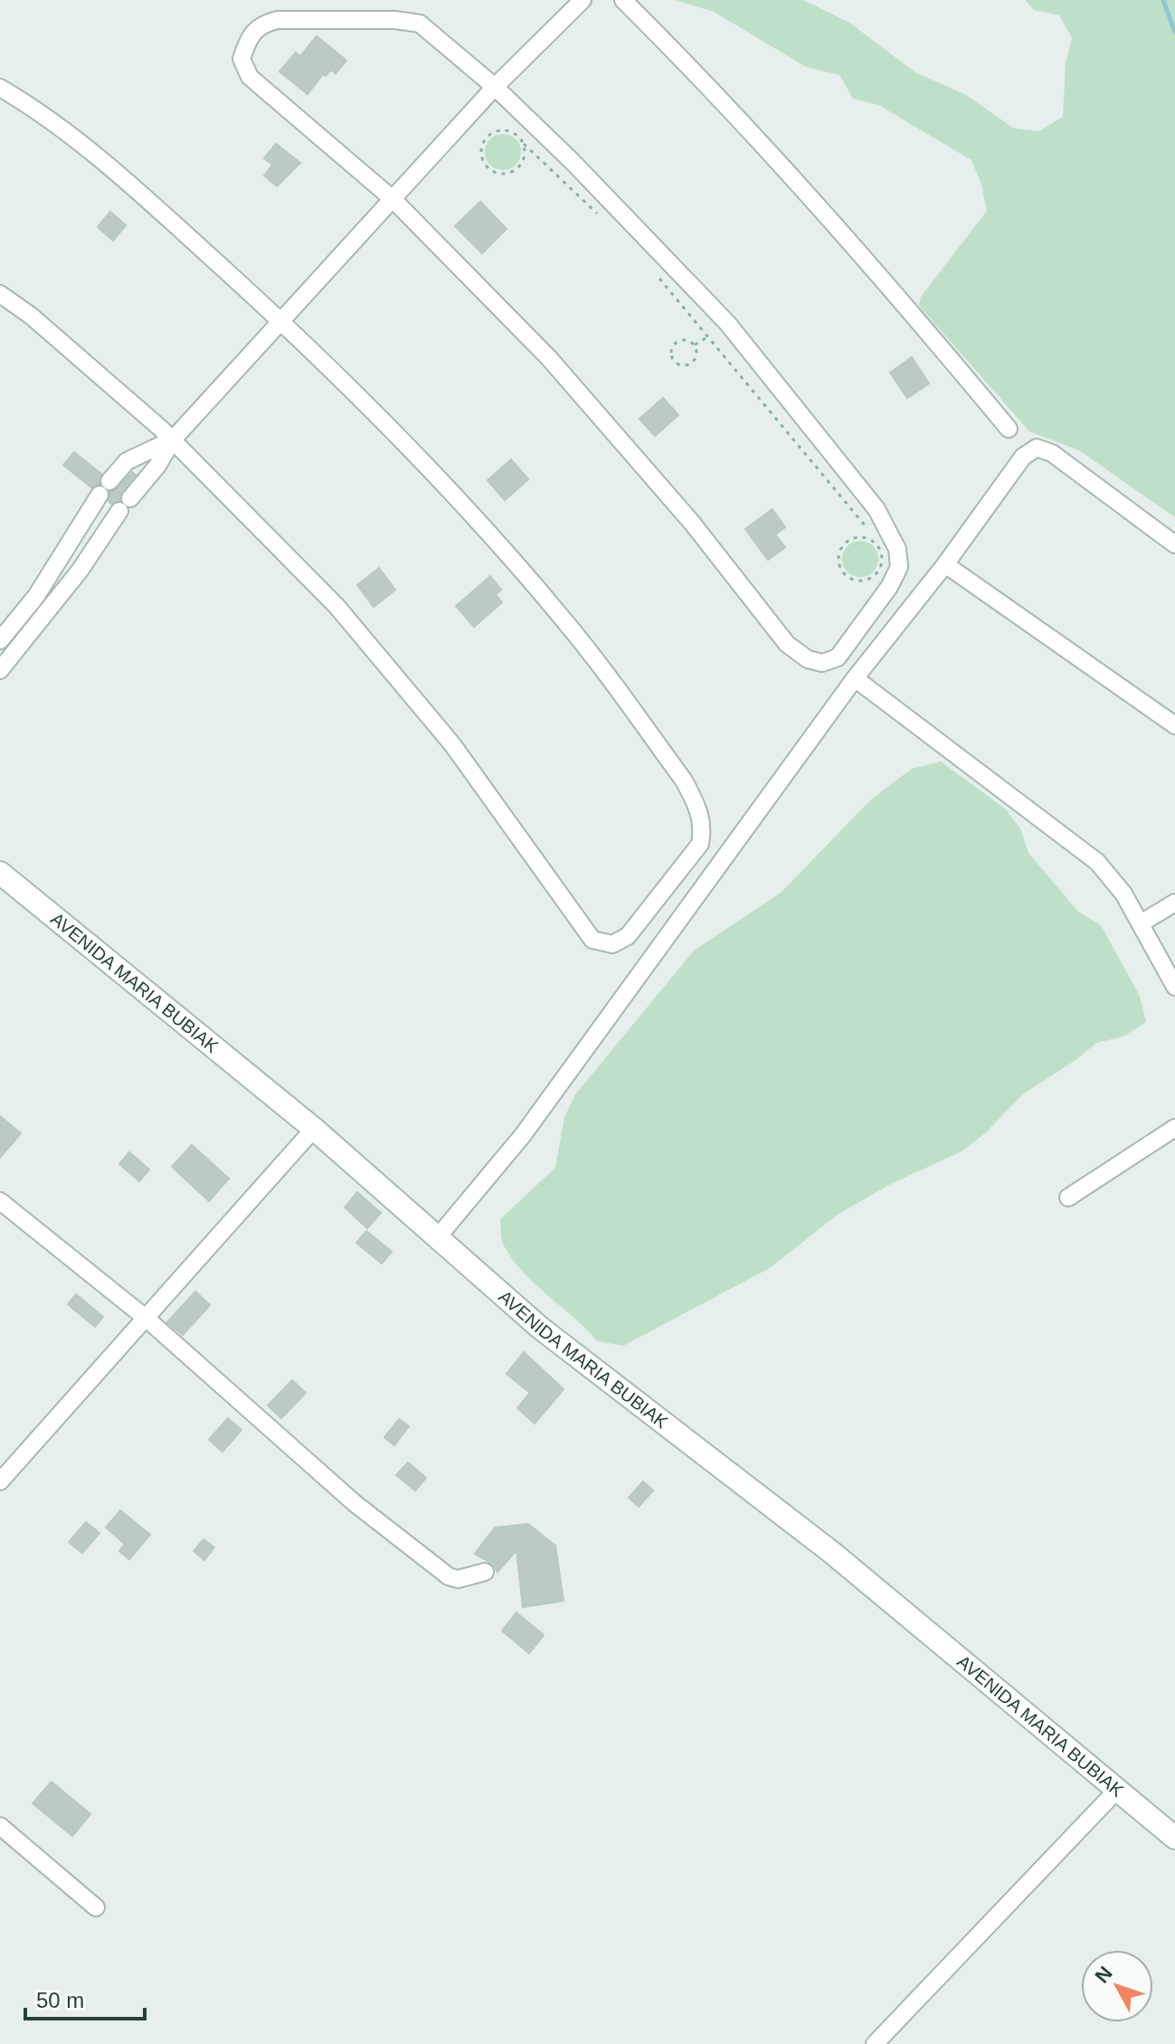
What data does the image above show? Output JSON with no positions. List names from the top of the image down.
{
  "streets": {
    "street": ["AVENIDA MARIA BUBIAK"]
  },
  "scale_bar": "50 m",
  "north": "top left"
}
